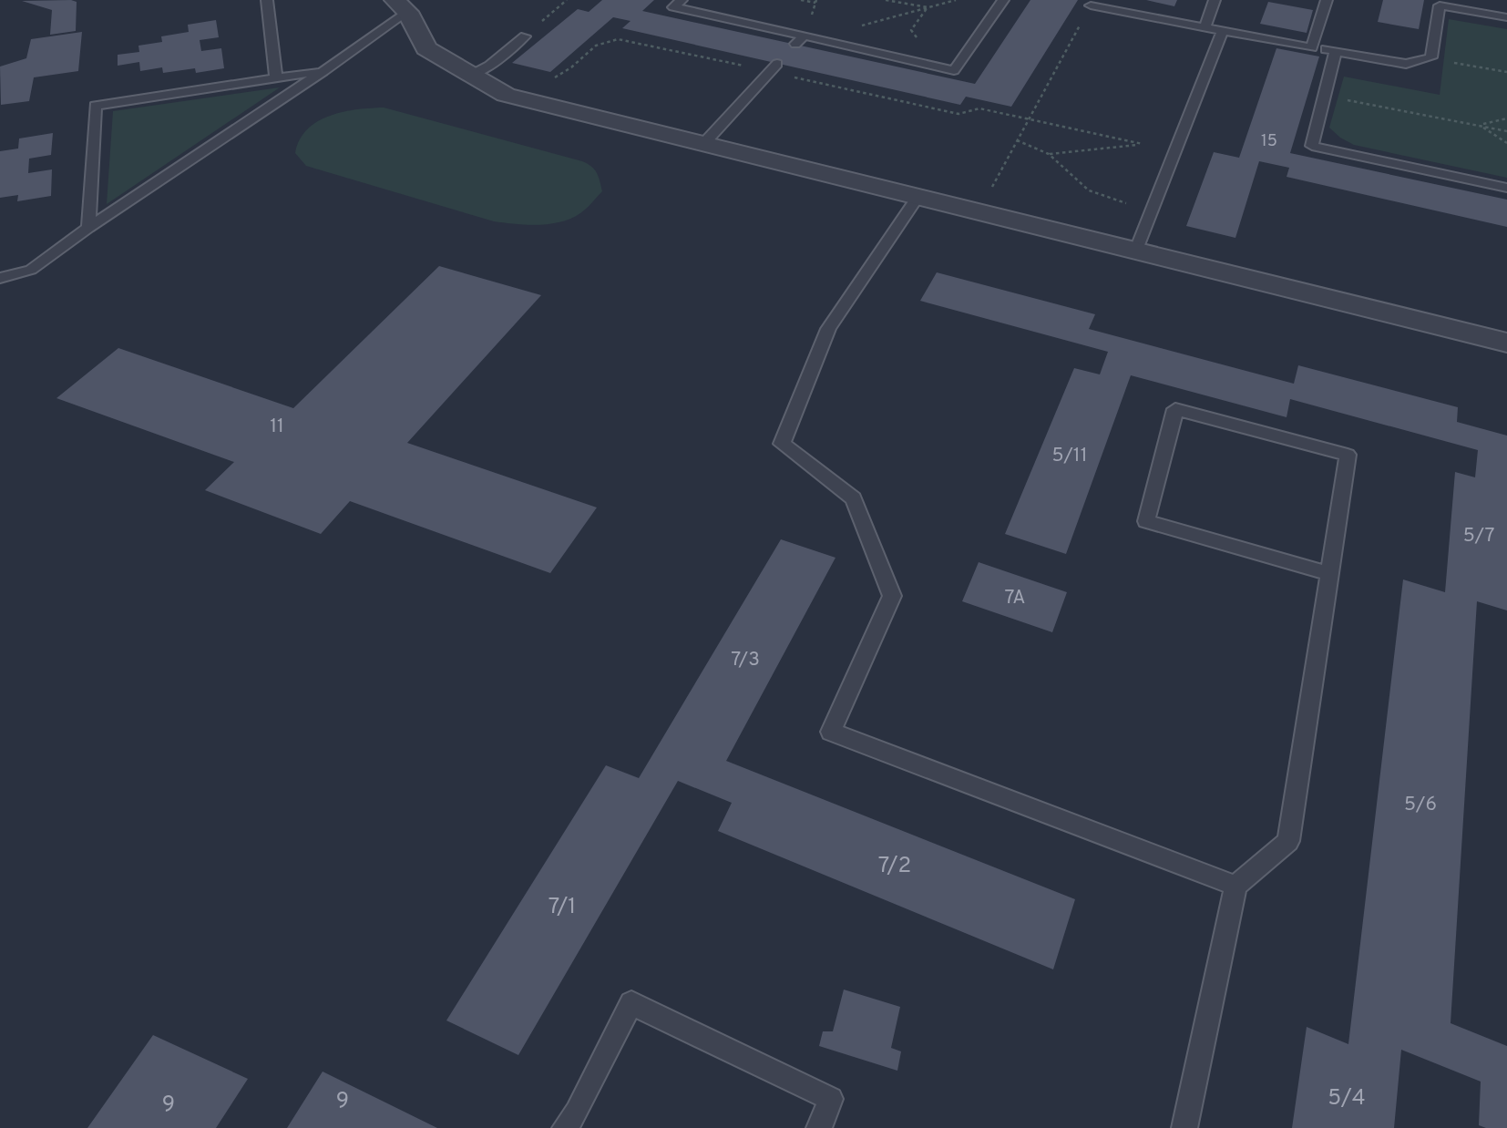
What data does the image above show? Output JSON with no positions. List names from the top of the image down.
{
  "house_numbers": [
    "15",
    "11",
    "5/11",
    "5/7",
    "7А",
    "7/3",
    "5/6",
    "7/2",
    "7/1",
    "5/4",
    "9",
    "9"
  ]
}
